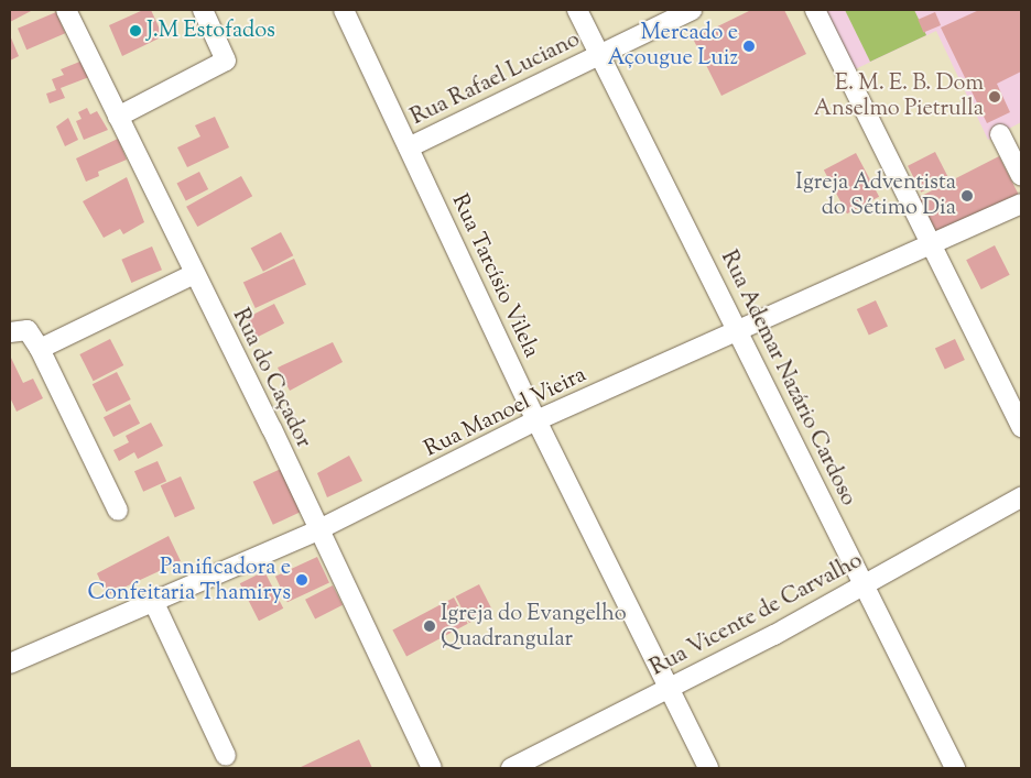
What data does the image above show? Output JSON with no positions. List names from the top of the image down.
{
  "streets": {
    "street": [
      "Rua Rafael Luciano",
      "Rua Tarcísio Vilela",
      "Rua do Caçador",
      "Rua Ademar Nazário Cardoso",
      "Rua Manoel Vieira",
      "Rua Vicente de Carvalho"
    ]
  },
  "crossings": [
    ["Rua Rafael Luciano", "Rua Tarcísio Vilela"],
    ["Rua Rafael Luciano", "Rua Ademar Nazário Cardoso"],
    ["Rua Tarcísio Vilela", "Rua Manoel Vieira"],
    ["Rua Tarcísio Vilela", "Rua Vicente de Carvalho"],
    ["Rua do Caçador", "Rua Manoel Vieira"],
    ["Rua Ademar Nazário Cardoso", "Rua Manoel Vieira"],
    ["Rua Ademar Nazário Cardoso", "Rua Vicente de Carvalho"]
  ],
  "places": [
    "J.M Estofados",
    "Mercado e Açougue Luiz",
    "E. M. E. B. Dom Anselmo Pietrulla",
    "Igreja Adventista do Sétimo Dia",
    "Panificadora e Confeitaria Thamirys",
    "Igreja do Evangelho Quadrangular"
  ]
}
